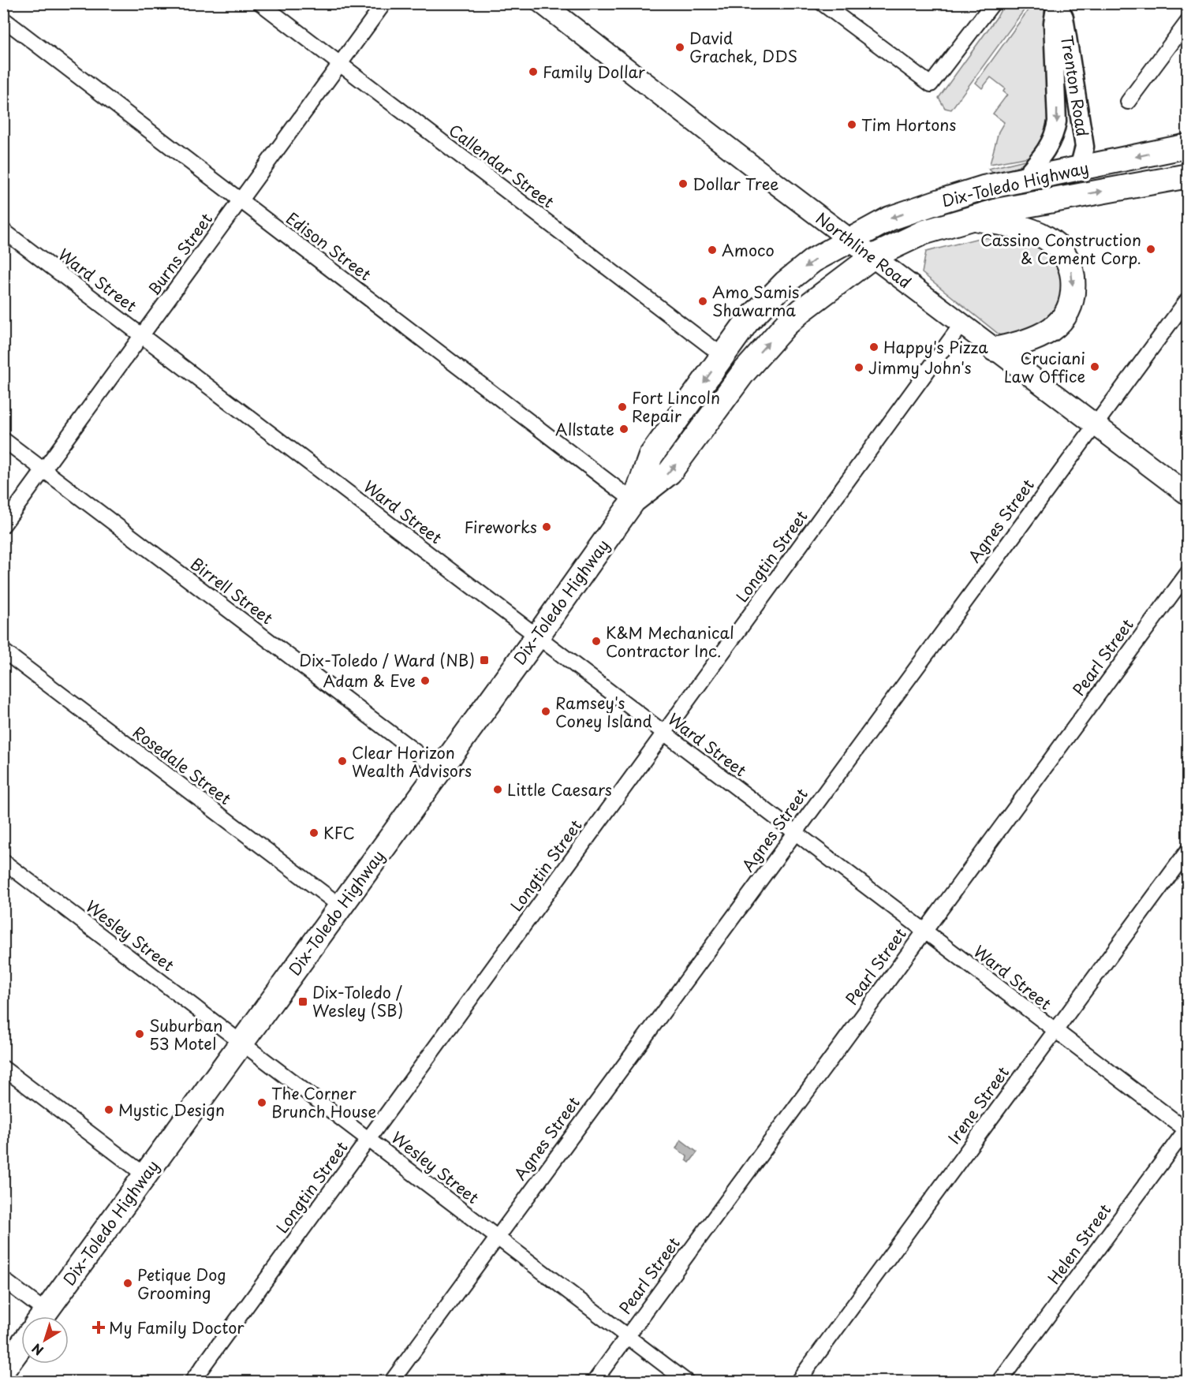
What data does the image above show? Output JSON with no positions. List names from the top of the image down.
{
  "streets": {
    "main road": ["Dix-Toledo Highway", "Northline Road"],
    "street": [
      "Trenton Road",
      "Callendar Street",
      "Edison Street",
      "Burns Street",
      "Ward Street",
      "Agnes Street",
      "Longtin Street",
      "Birrell Street",
      "Pearl Street",
      "Rosedale Street",
      "Wesley Street",
      "Irene Street",
      "Helen Street"
    ]
  },
  "crossings": [
    ["Trenton Road", "Dix-Toledo Highway"],
    ["Callendar Street", "Dix-Toledo Highway"],
    ["Callendar Street", "Burns Street"],
    ["Dix-Toledo Highway", "Edison Street"],
    ["Dix-Toledo Highway", "Northline Road"],
    ["Dix-Toledo Highway", "Ward Street"],
    ["Dix-Toledo Highway", "Birrell Street"],
    ["Dix-Toledo Highway", "Rosedale Street"],
    ["Dix-Toledo Highway", "Wesley Street"],
    ["Edison Street", "Burns Street"],
    ["Northline Road", "Agnes Street"],
    ["Northline Road", "Longtin Street"],
    ["Burns Street", "Ward Street"],
    ["Burns Street", "Birrell Street"],
    ["Ward Street", "Agnes Street"],
    ["Ward Street", "Longtin Street"],
    ["Ward Street", "Pearl Street"],
    ["Ward Street", "Irene Street"],
    ["Ward Street", "Helen Street"],
    ["Agnes Street", "Wesley Street"],
    ["Longtin Street", "Wesley Street"],
    ["Pearl Street", "Wesley Street"]
  ],
  "places": {
    "other": [
      "David Grachek, DDS",
      "Family Dollar",
      "Tim Hortons",
      "Dollar Tree",
      "Cassino Construction & Cement Corp.",
      "Amoco",
      "Amo Samis Shawarma",
      "Happy's Pizza",
      "Cruciani Law Office",
      "Jimmy John's",
      "Fort Lincoln Repair",
      "Allstate",
      "Fireworks",
      "K&M Mechanical Contractor Inc.",
      "Adam & Eve",
      "Ramsey's Coney Island",
      "Clear Horizon Wealth Advisors",
      "Little Caesars",
      "KFC",
      "Suburban 53 Motel",
      "The Corner Brunch House",
      "Mystic Design",
      "Petique Dog Grooming"
    ],
    "transit": ["Dix-Toledo / Ward (NB)", "Dix-Toledo / Wesley (SB)"],
    "health": ["My Family Doctor"]
  },
  "north": "bottom left"
}
